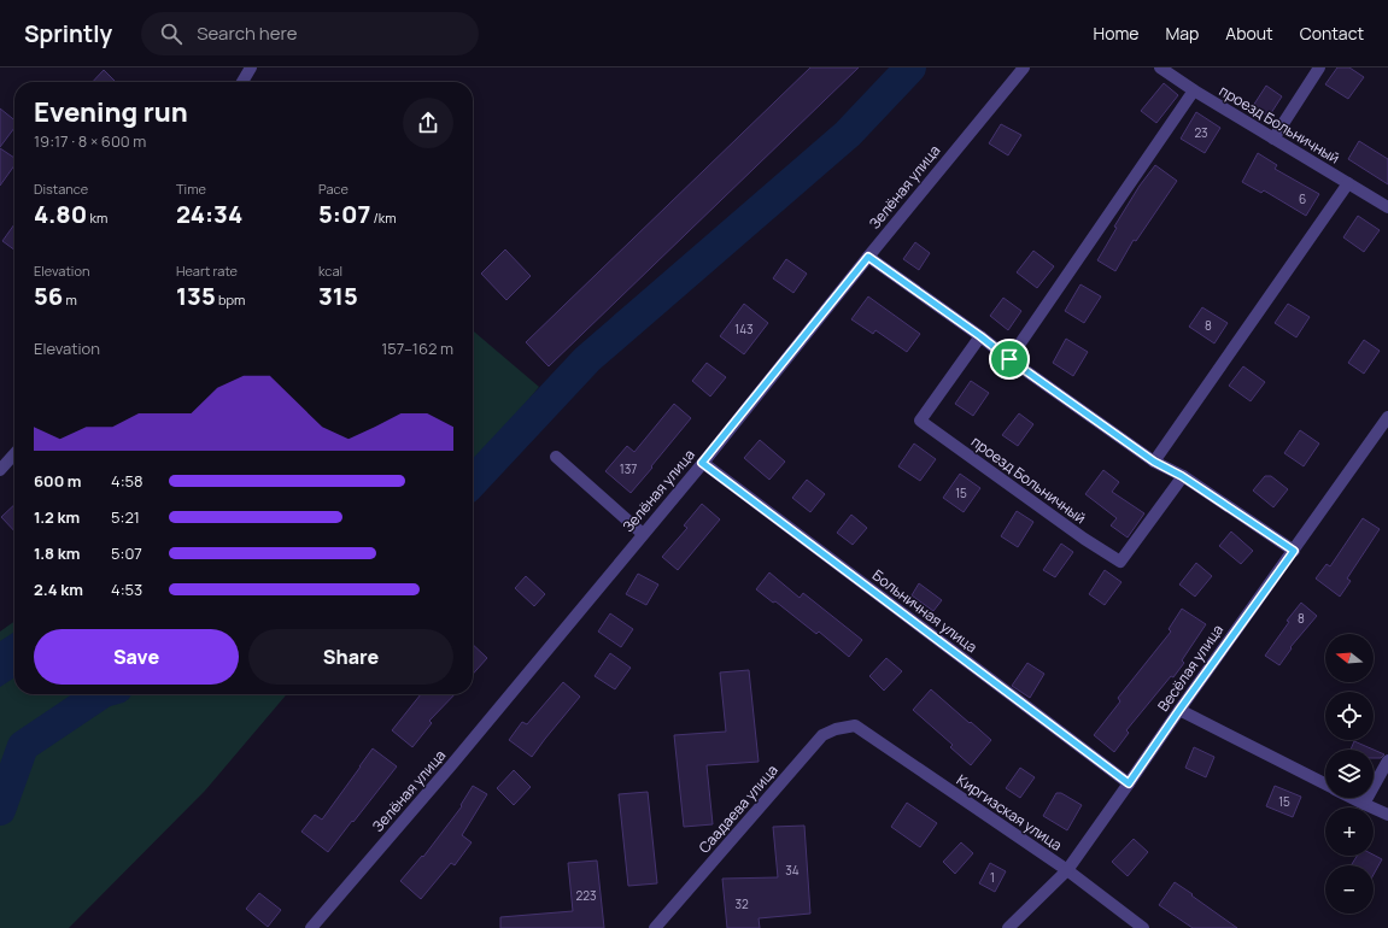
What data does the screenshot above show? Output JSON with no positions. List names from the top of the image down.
{
  "streets": {
    "street": [
      "проезд Больничный",
      "Зелёная улица",
      "Больничная улица",
      "Весёлая улица",
      "Саадаева улица",
      "Киргизская улица"
    ]
  },
  "crossings": [
    ["Зелёная улица", "Больничная улица"],
    ["Больничная улица", "Весёлая улица"],
    ["Весёлая улица", "Киргизская улица"],
    ["Саадаева улица", "Киргизская улица"]
  ],
  "house_numbers": [
    "23",
    "6",
    "8",
    "143",
    "137",
    "15",
    "8",
    "15",
    "34",
    "1",
    "223",
    "32"
  ],
  "north": "left",
  "page": {
    "header": "Sprintly",
    "search": "Search here",
    "nav": [
      "Home",
      "Map",
      "About",
      "Contact"
    ],
    "heading": ["Evening run", "19:17 · 8 × 600 m"],
    "stats": [
      ["Distance", "4.80 km"],
      ["Time", "24:34"],
      ["Pace", "5:07 /km"],
      ["Elevation", "56 m"],
      ["Heart rate", "135 bpm"],
      ["kcal", "315"]
    ],
    "chart": ["Elevation", "157–162 m"],
    "list": [
      {
        "name": "600 m",
        "note": "4:58"
      },
      {
        "name": "1.2 km",
        "note": "5:21"
      },
      {
        "name": "1.8 km",
        "note": "5:07"
      },
      {
        "name": "2.4 km",
        "note": "4:53"
      }
    ],
    "buttons": ["Save", "Share"],
    "map_buttons": ["+", "−"]
  }
}
